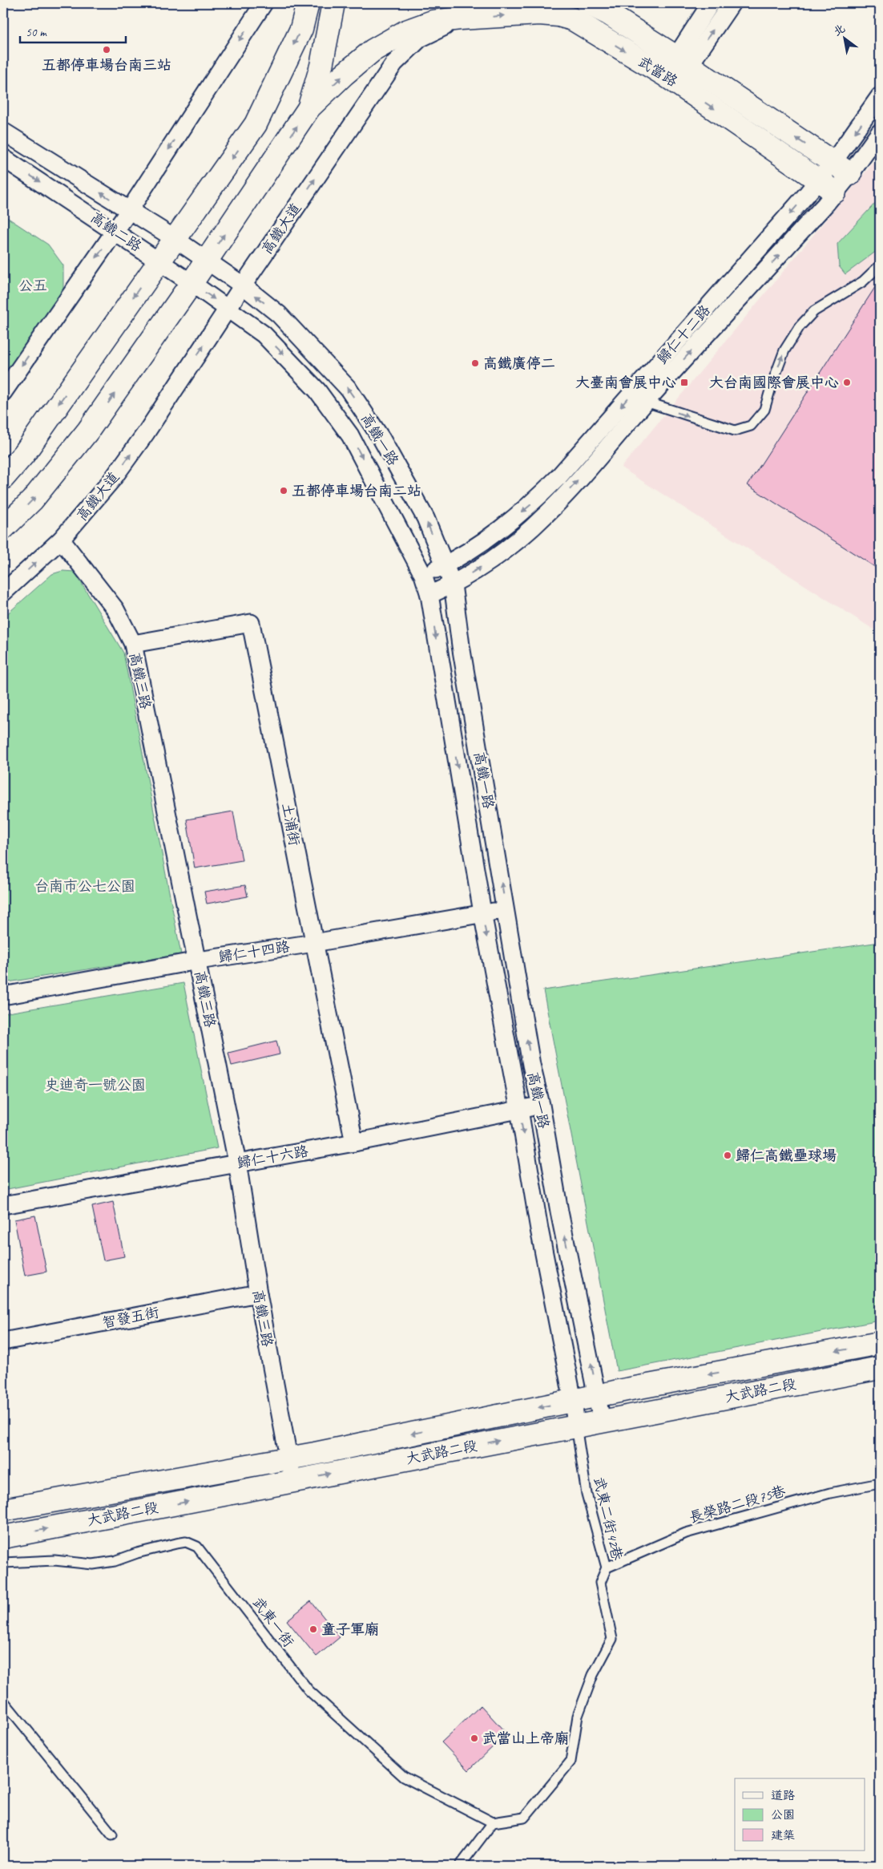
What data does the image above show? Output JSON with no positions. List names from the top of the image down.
{
  "streets": {
    "street": [
      "武當路",
      "高鐵大道",
      "高鐵二路",
      "歸仁十二路",
      "高鐵一路",
      "高鐵三路",
      "土浦街",
      "歸仁十四路",
      "歸仁十六路",
      "智發五街",
      "大武路二段"
    ],
    "lane": ["長榮路二段75巷", "武東二街42巷", "武東一街"]
  },
  "crossings": [
    ["武當路", "高鐵大道"],
    ["武當路", "歸仁十二路"],
    ["高鐵大道", "高鐵二路"],
    ["高鐵大道", "高鐵一路"],
    ["高鐵大道", "高鐵三路"],
    ["高鐵二路", "高鐵一路"],
    ["歸仁十二路", "高鐵一路"],
    ["高鐵一路", "歸仁十四路"],
    ["高鐵一路", "歸仁十六路"],
    ["高鐵一路", "大武路二段"],
    ["高鐵一路", "武東二街42巷"],
    ["高鐵三路", "土浦街"],
    ["高鐵三路", "歸仁十四路"],
    ["高鐵三路", "歸仁十六路"],
    ["高鐵三路", "智發五街"],
    ["高鐵三路", "大武路二段"],
    ["土浦街", "歸仁十四路"],
    ["土浦街", "歸仁十六路"],
    ["大武路二段", "武東二街42巷"],
    ["長榮路二段75巷", "武東二街42巷"],
    ["武東二街42巷", "武東一街"]
  ],
  "parks": ["公五", "台南市公七公園", "史迪奇一號公園"],
  "places": {
    "other": [
      "五都停車場台南三站",
      "高鐵廣停二",
      "大台南國際會展中心",
      "五都停車場台南二站",
      "歸仁高鐵壘球場",
      "童子軍廟",
      "武當山上帝廟"
    ],
    "transit": ["大臺南會展中心"]
  },
  "legend": ["道路", "公園", "建築"],
  "scale_bar": "50 m",
  "north": "top left"
}
